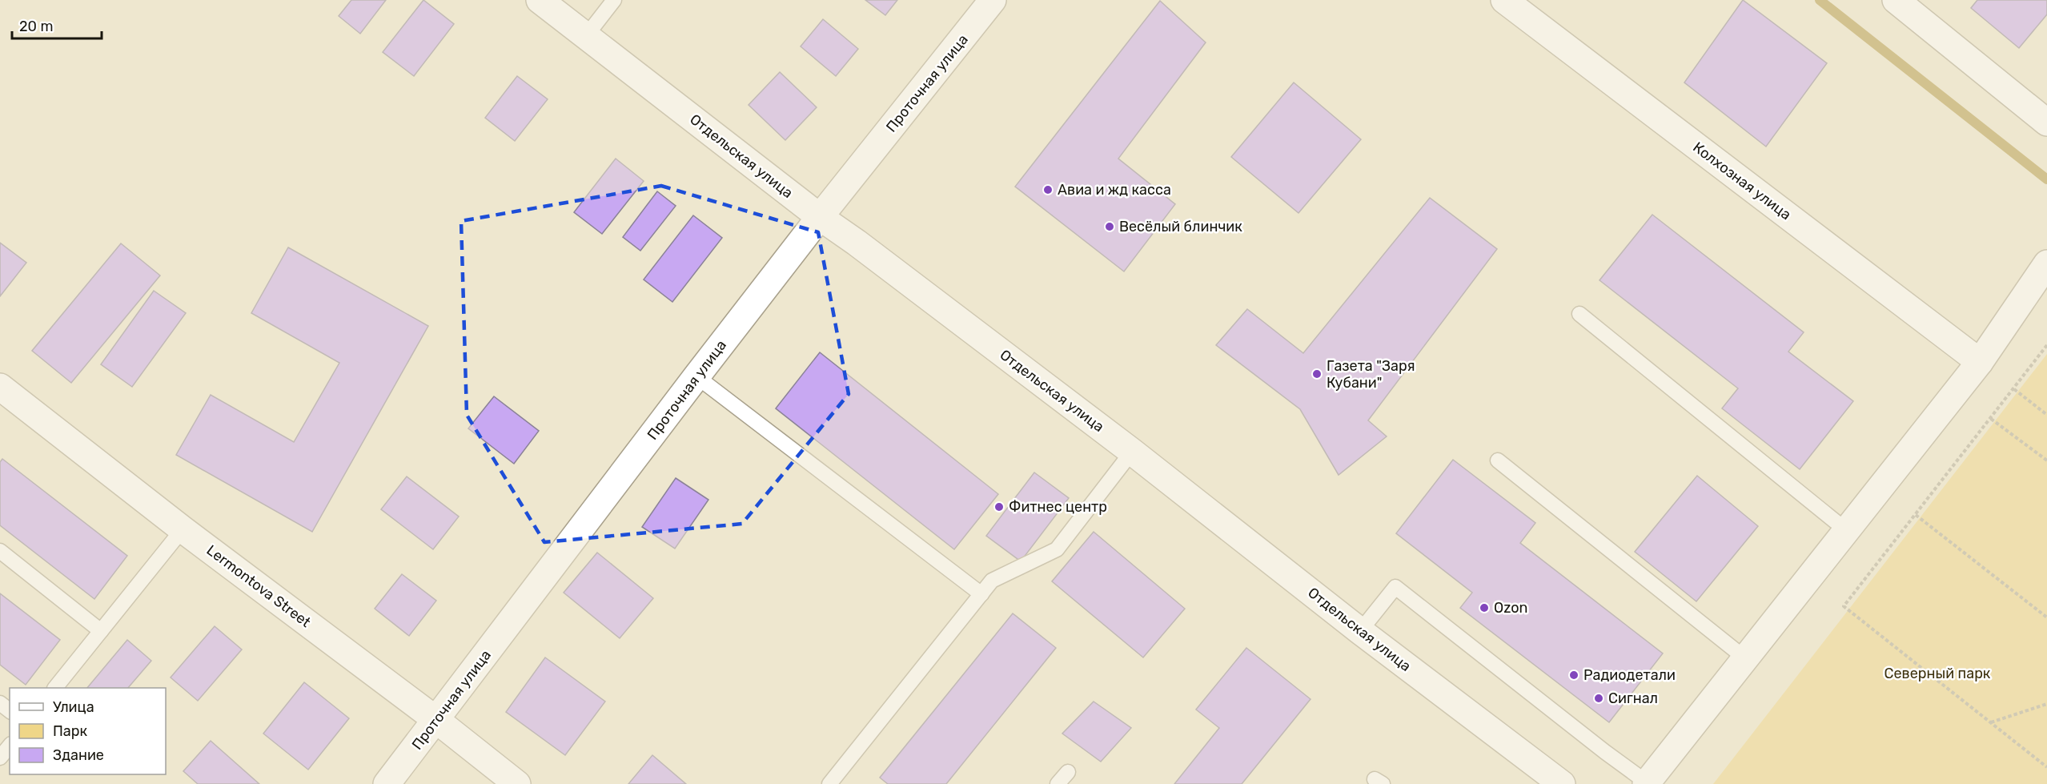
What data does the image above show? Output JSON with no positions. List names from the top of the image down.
{
  "streets": {
    "street": [
      "Проточная улица",
      "Отдельская улица",
      "Колхозная улица",
      "Lermontova Street"
    ]
  },
  "crossings": [
    ["Проточная улица", "Отдельская улица"],
    ["Проточная улица", "Lermontova Street"]
  ],
  "parks": ["Северный парк"],
  "places": [
    "Авиа и жд касса",
    "Весёлый блинчик",
    "Газета \"Заря Кубани\"",
    "Фитнес центр",
    "Ozon",
    "Радиодетали",
    "Сигнал"
  ],
  "legend": ["Улица", "Парк", "Здание"],
  "scale_bar": "20 m"
}
